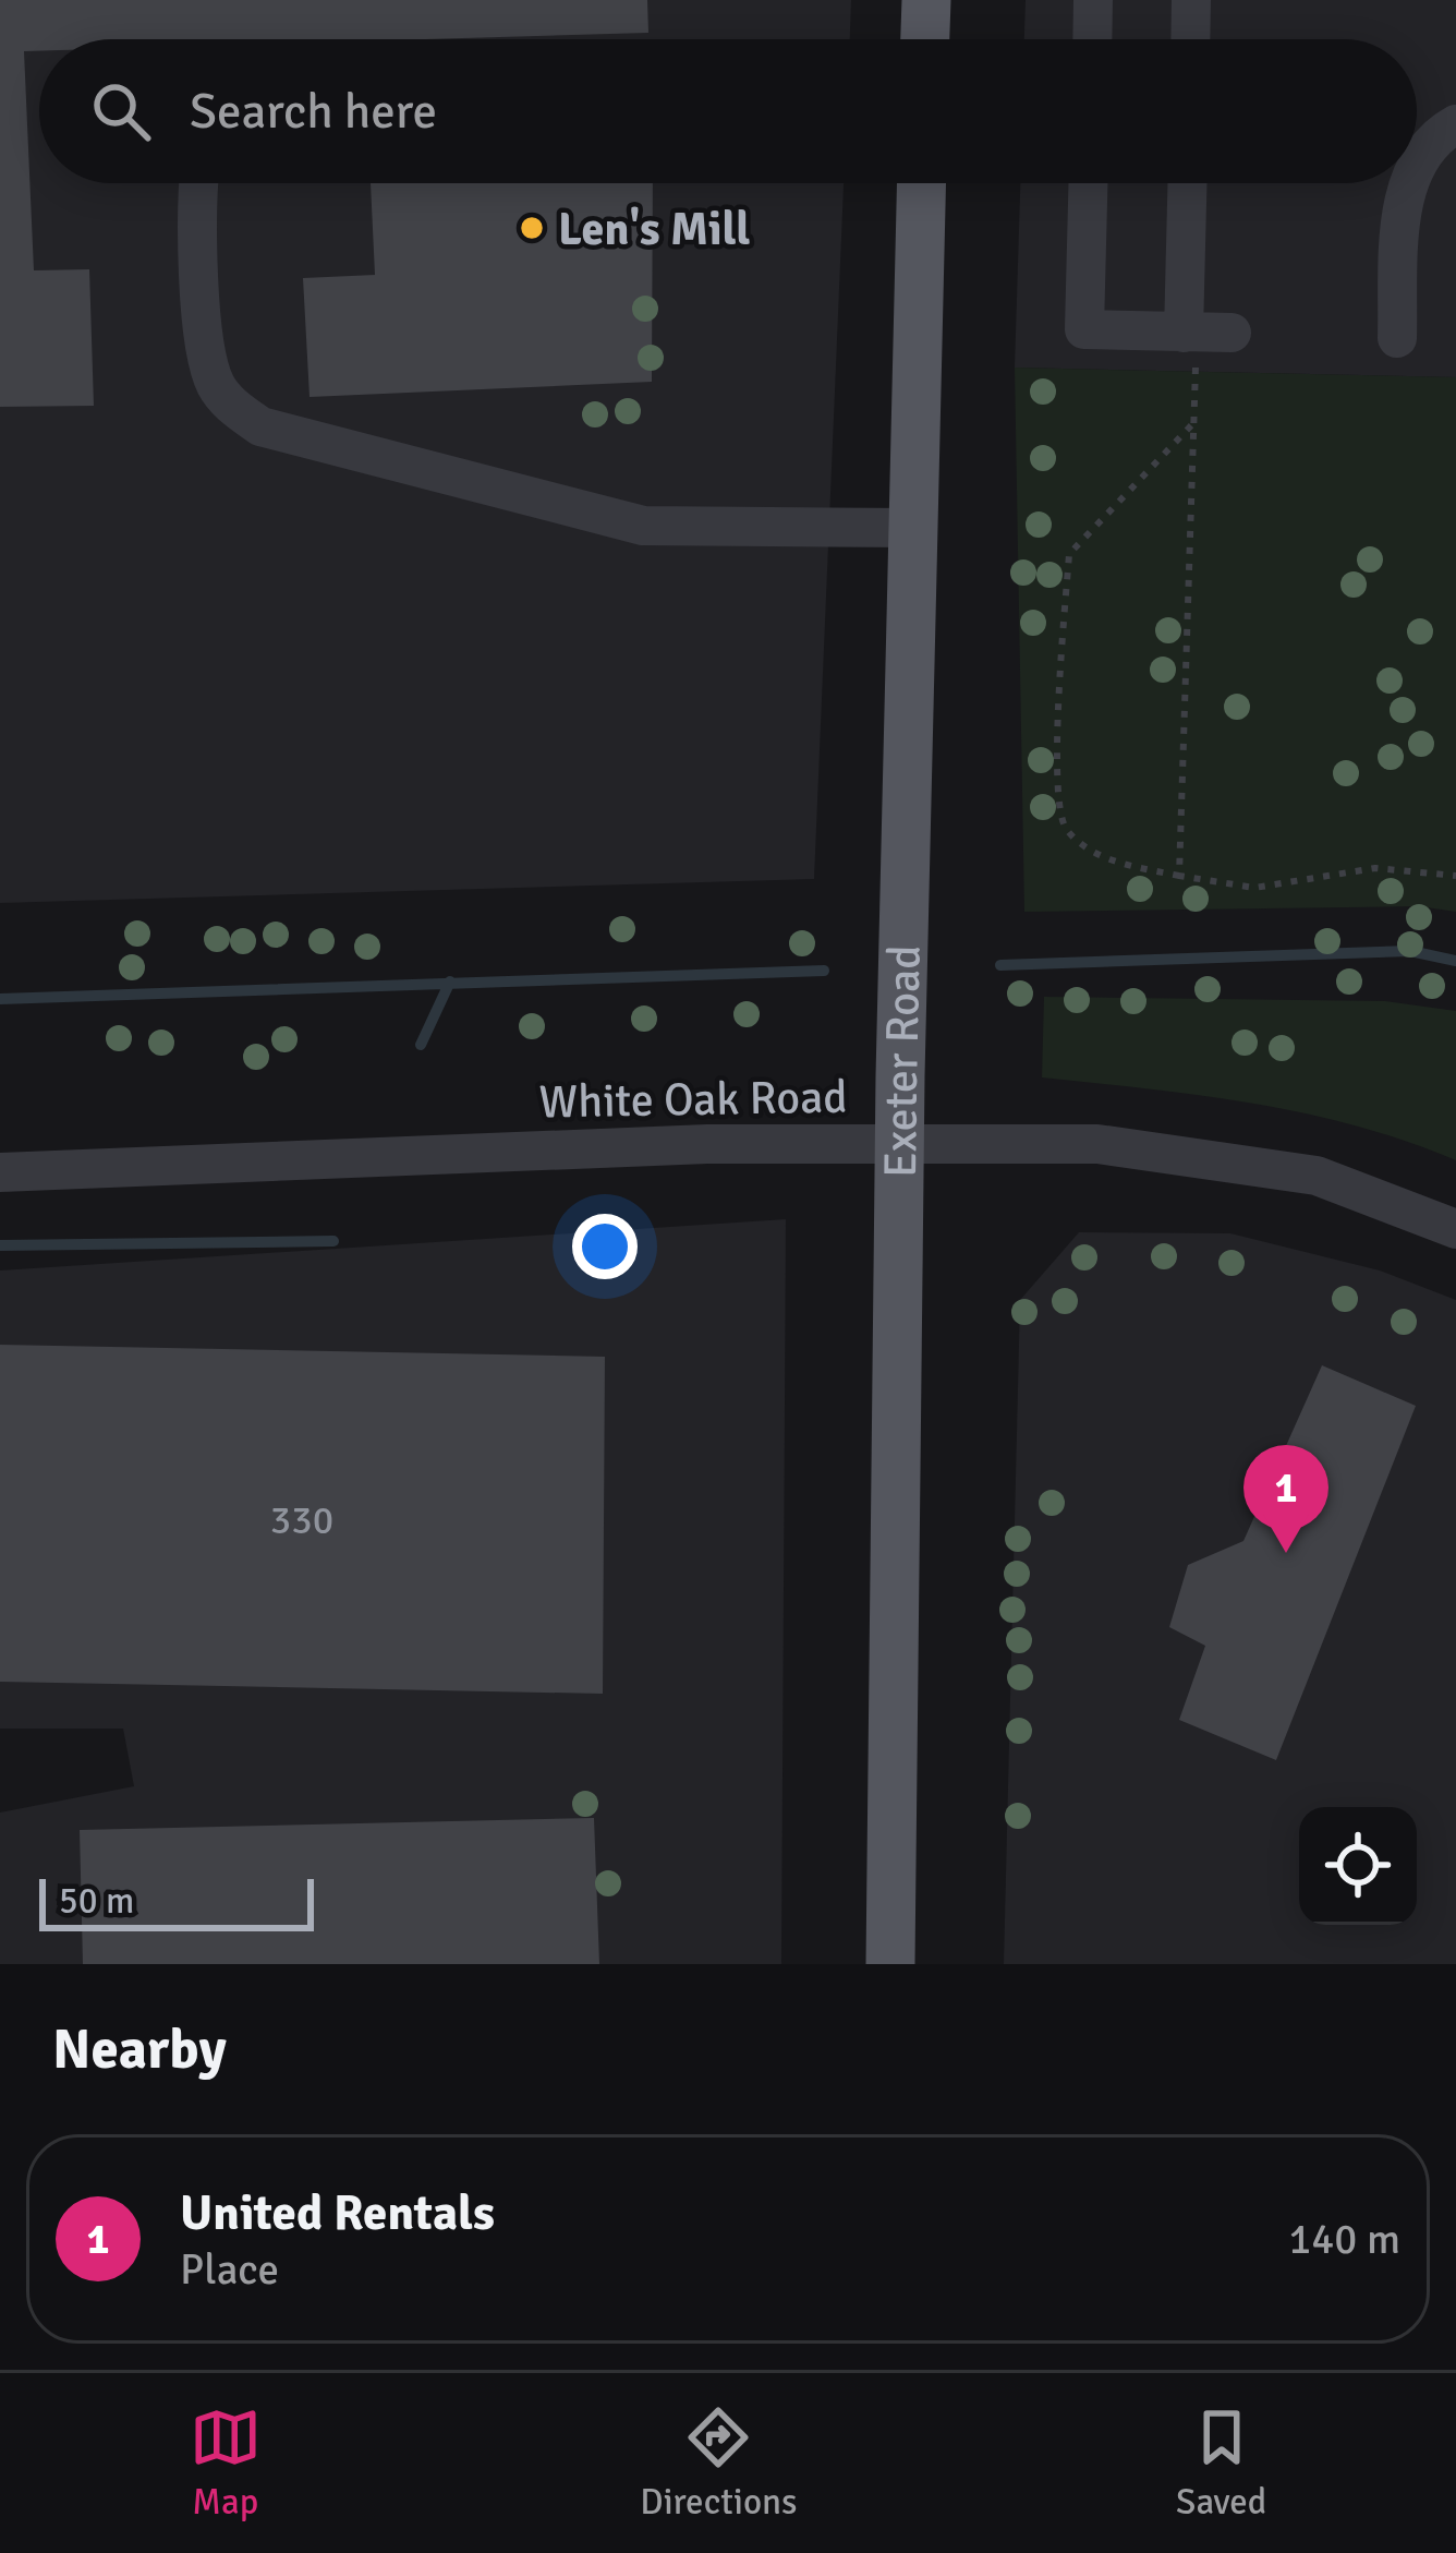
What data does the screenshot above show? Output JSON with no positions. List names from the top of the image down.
{
  "streets": {
    "main road": ["Exeter Road"],
    "street": ["White Oak Road"]
  },
  "crossings": [
    ["Exeter Road", "White Oak Road"]
  ],
  "places": ["Len's Mill"],
  "house_numbers": ["330"],
  "scale_bar": "50 m",
  "page": {
    "search": "Search here",
    "pins": "1",
    "scale": "50 m",
    "heading": "Nearby",
    "list": [
      {
        "mark": "1",
        "name": "United Rentals",
        "note": "Place",
        "value": "140 m"
      }
    ],
    "nav": ["Map", "Directions", "Saved"]
  }
}
